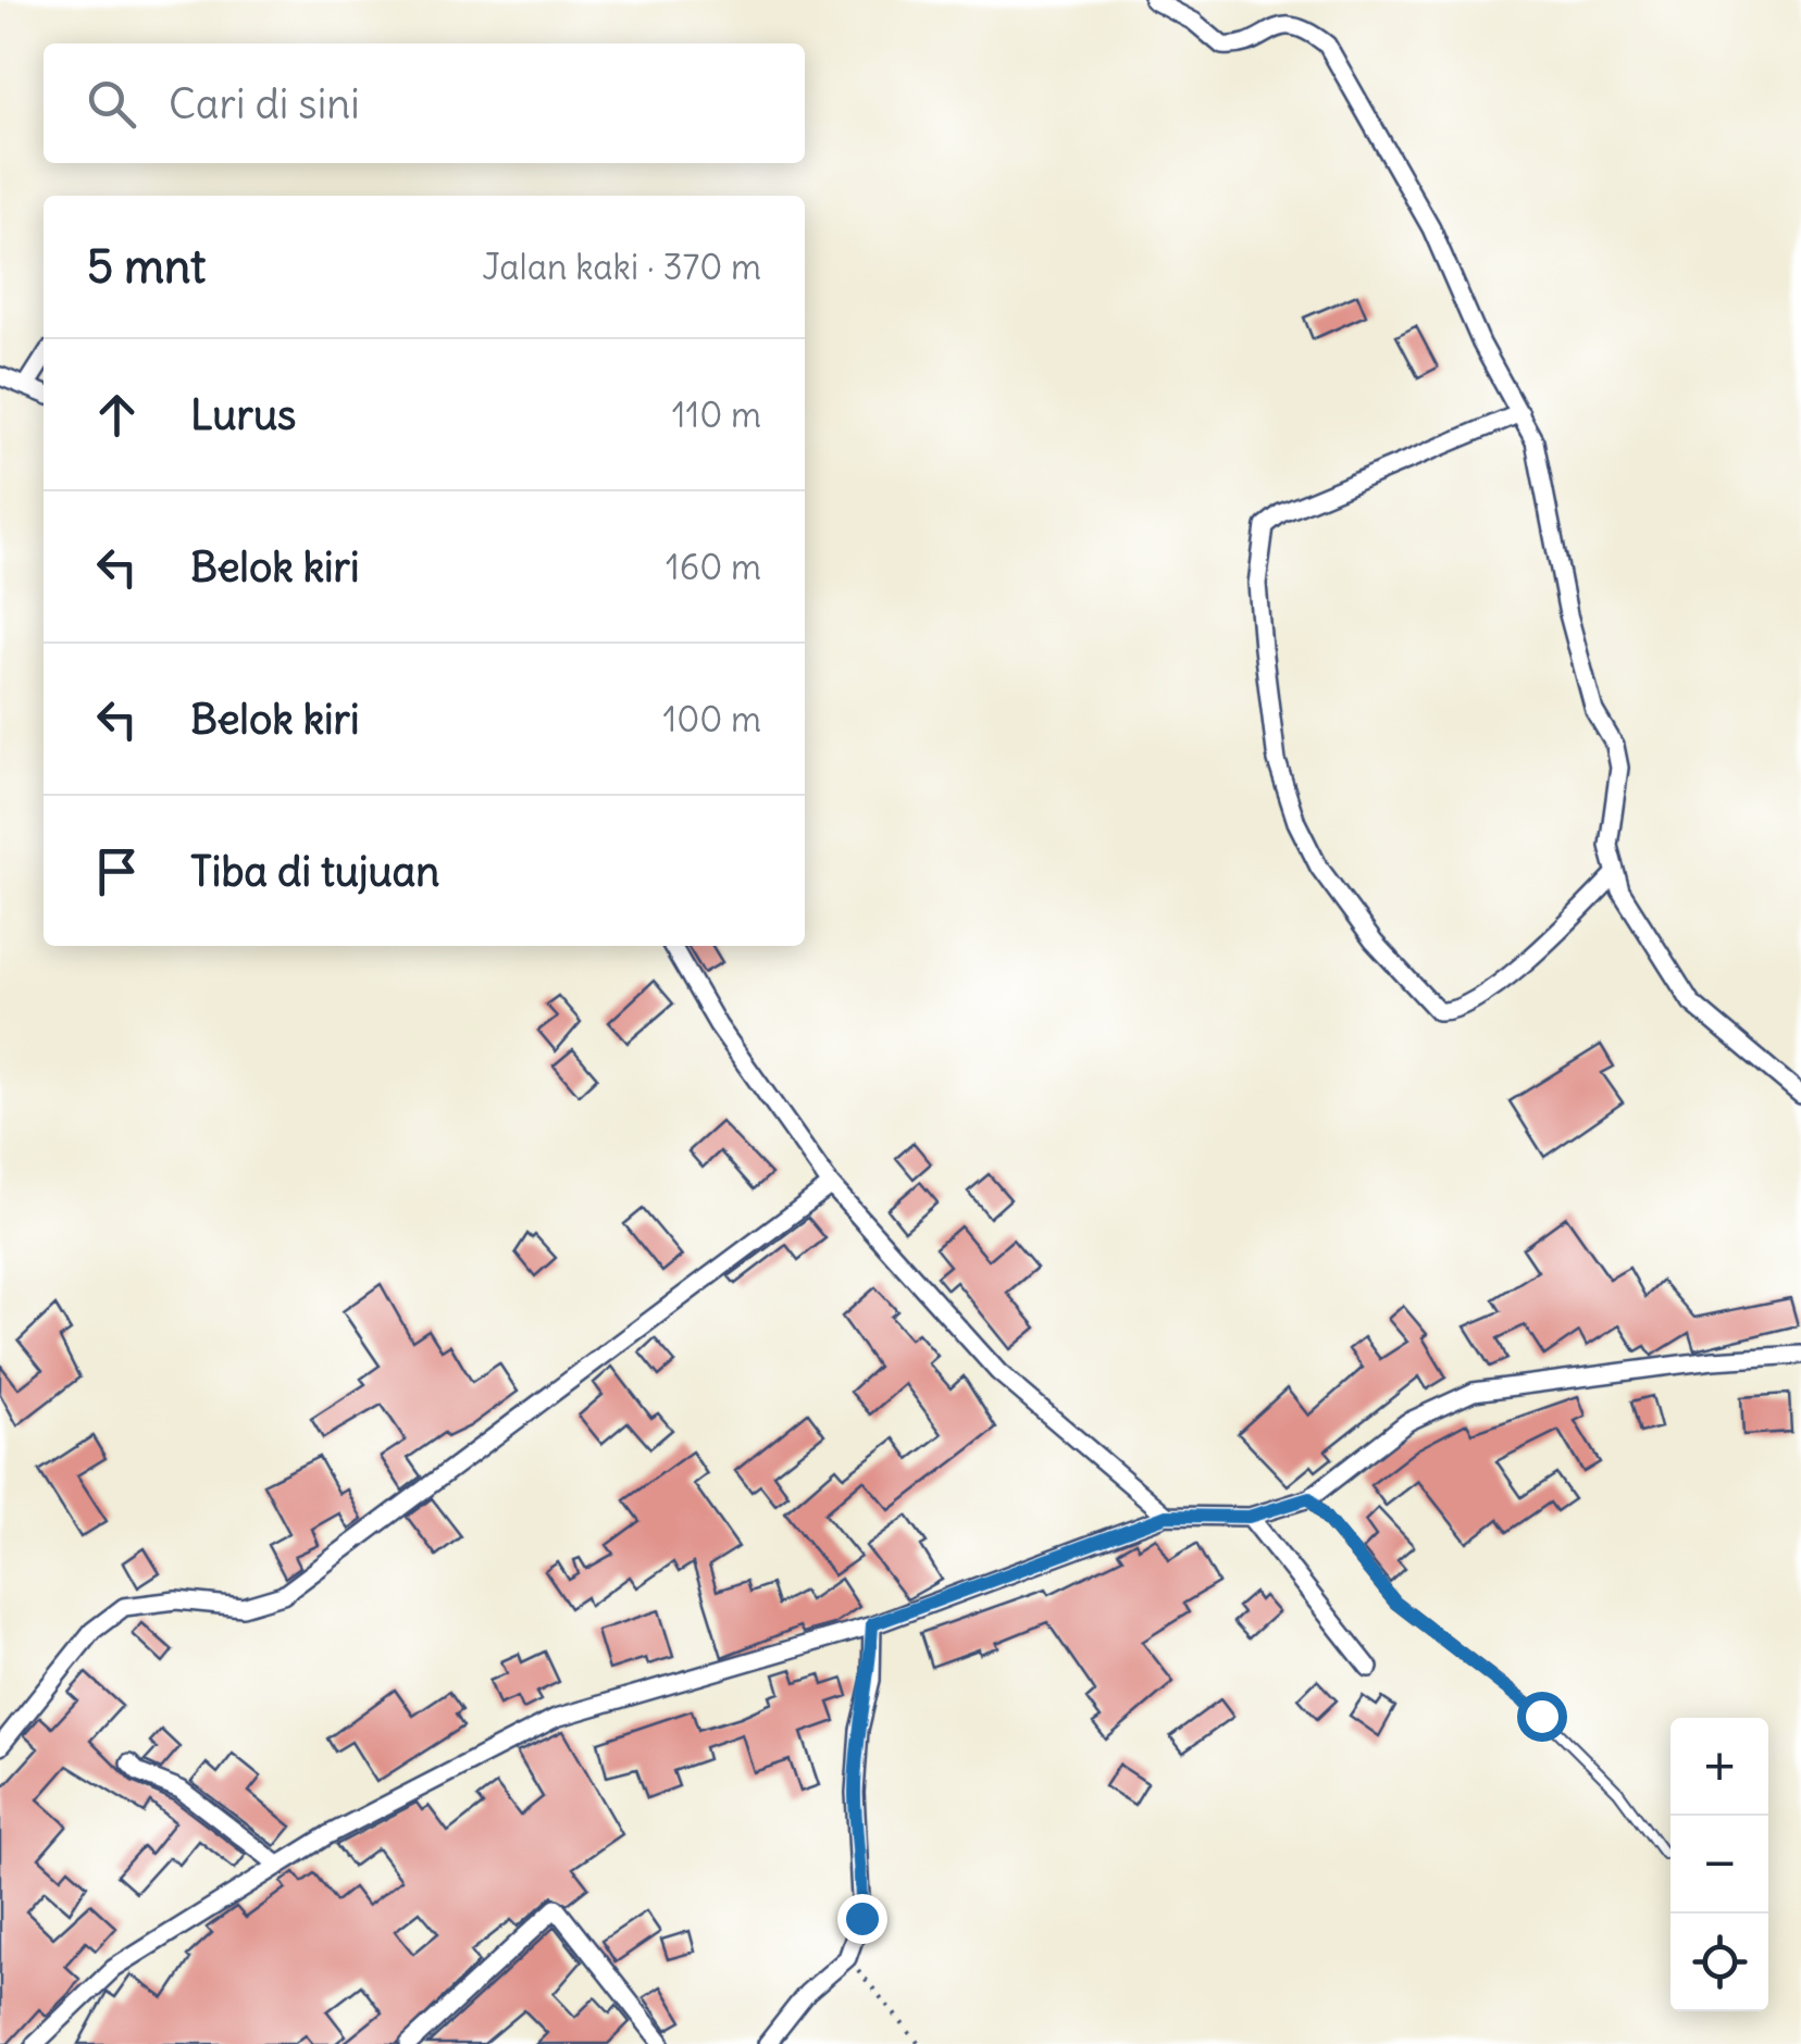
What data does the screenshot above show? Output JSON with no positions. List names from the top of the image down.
{
  "page": {
    "search": "Cari di sini",
    "heading": ["5 mnt", "Jalan kaki · 370 m"],
    "list": [
      ["Lurus", "110 m"],
      ["Belok kiri", "160 m"],
      ["Belok kiri", "100 m"],
      "Tiba di tujuan"
    ],
    "map_buttons": ["+", "−"]
  }
}
